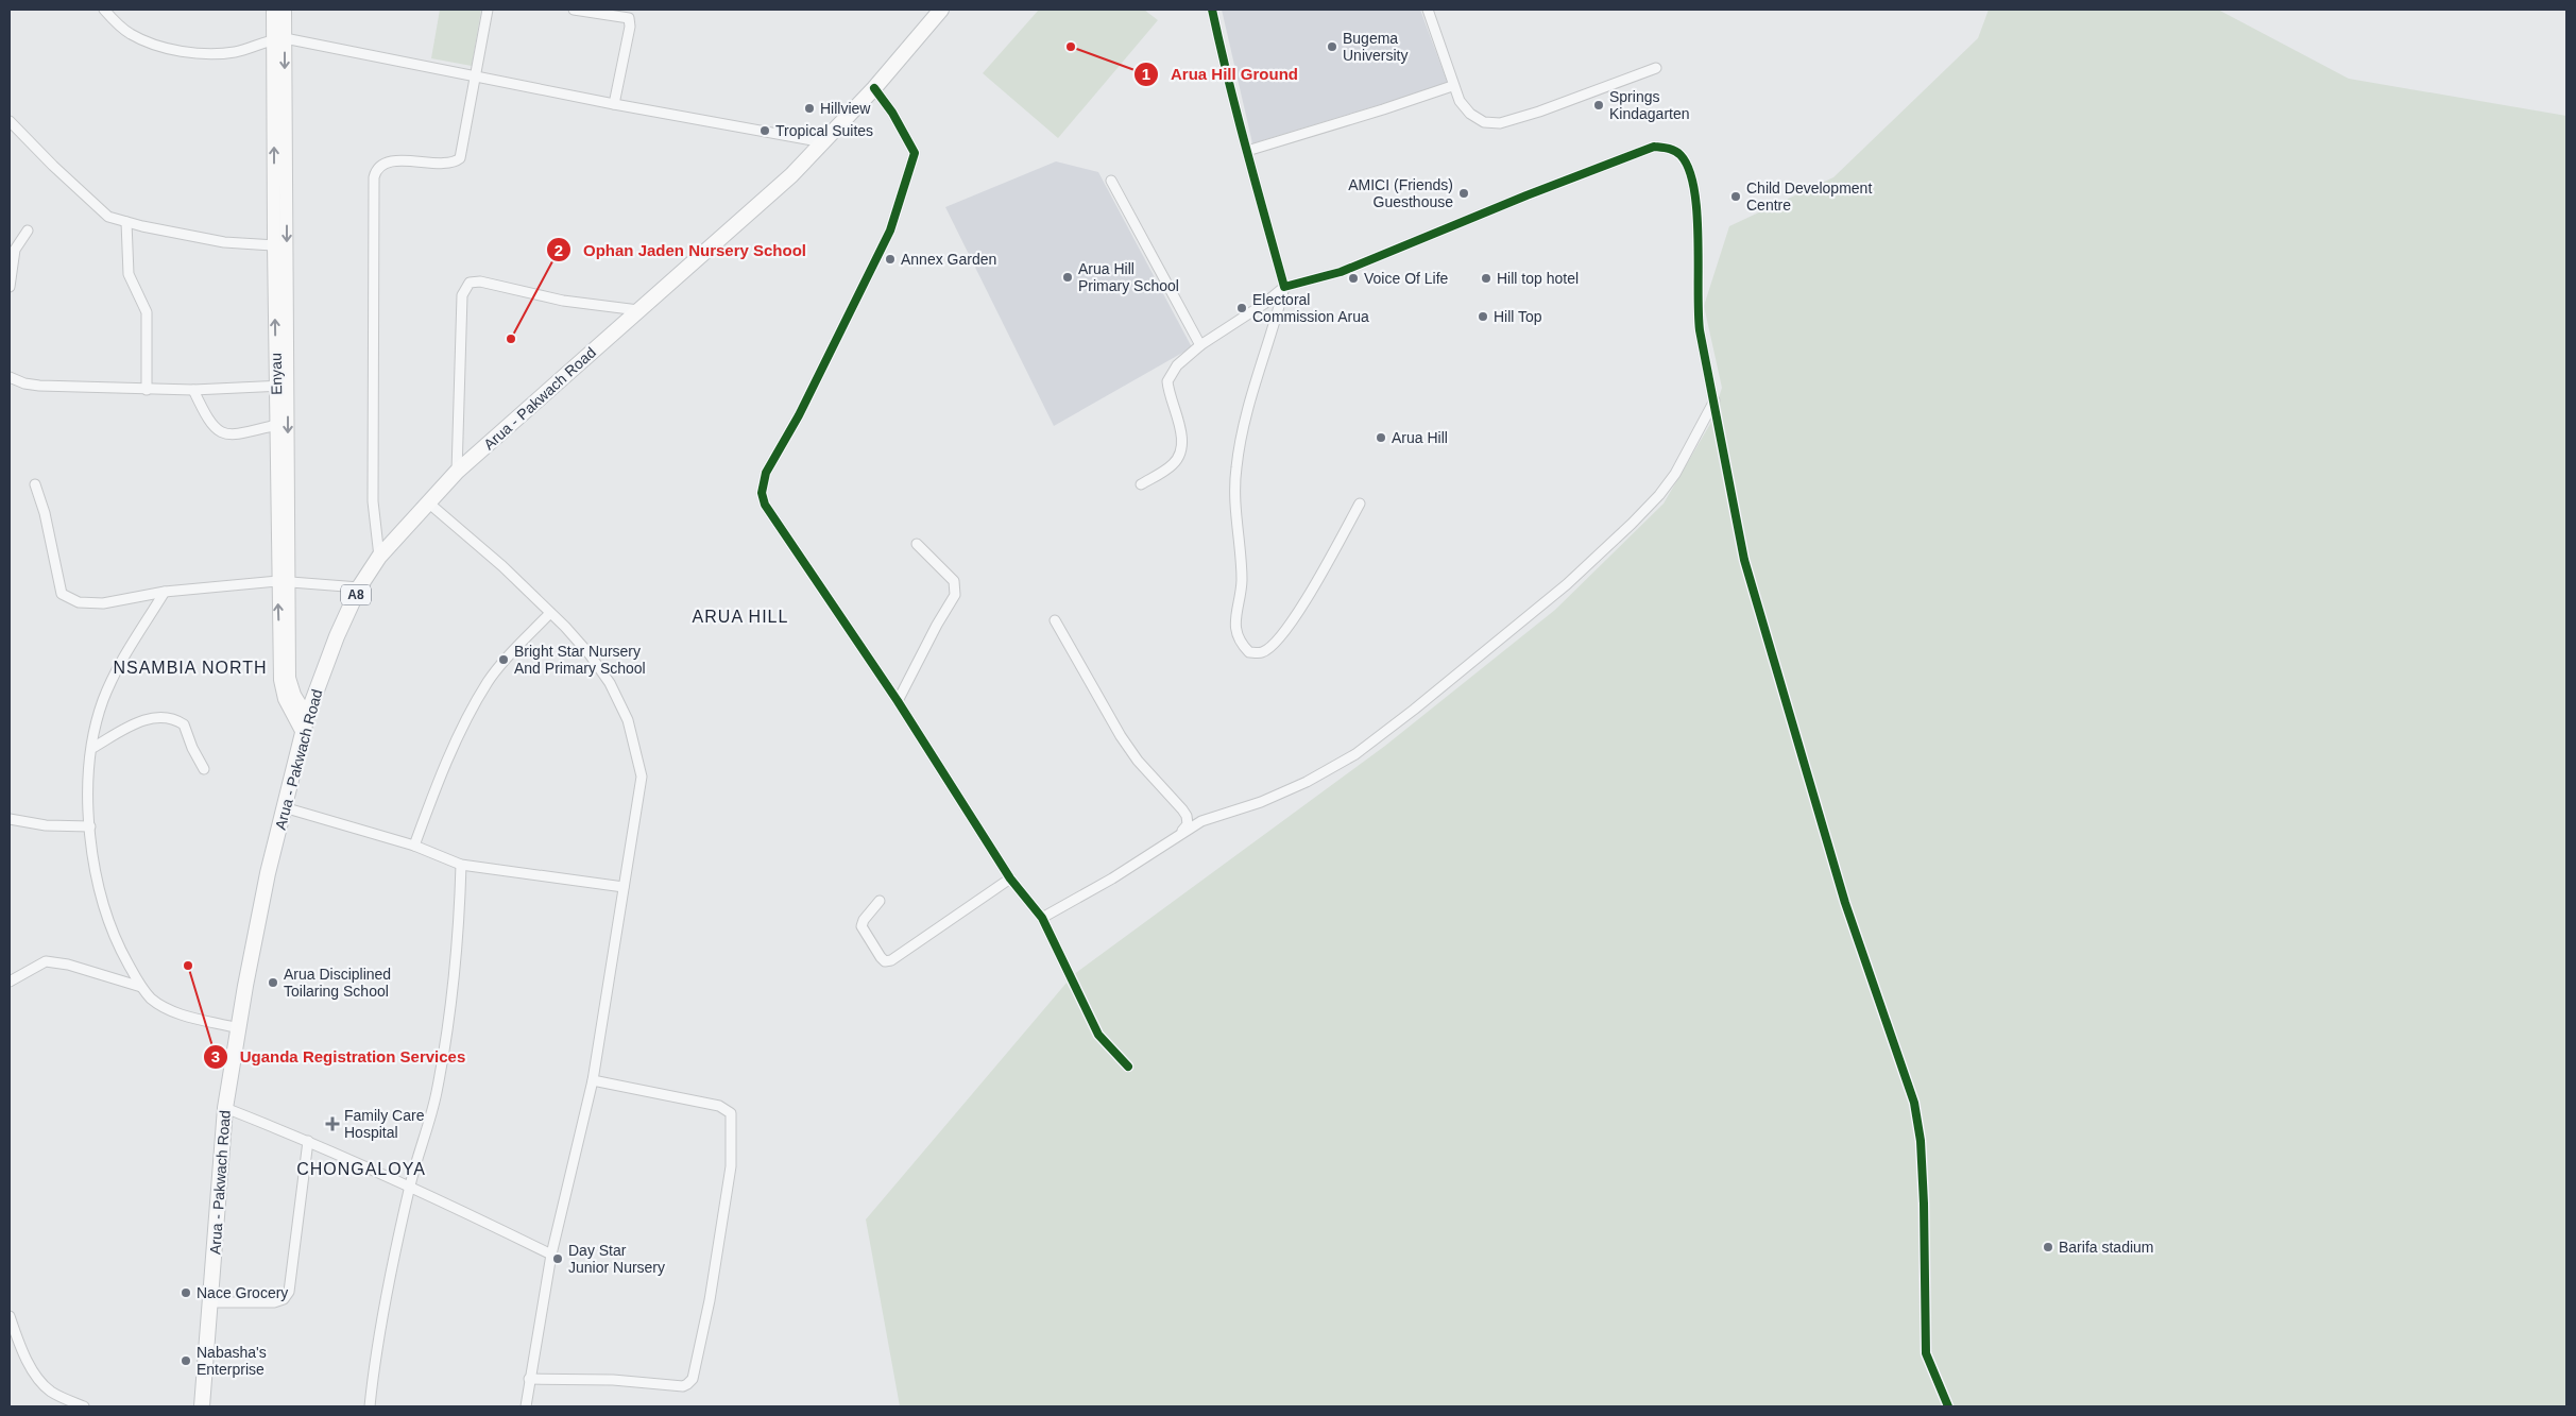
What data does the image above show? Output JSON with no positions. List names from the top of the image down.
{
  "streets": {
    "main road": ["Arua - Pakwach Road", "A8"],
    "street": ["Enyau"]
  },
  "crossings": [
    ["Enyau", "Arua - Pakwach Road"]
  ],
  "districts": ["ARUA HILL", "NSAMBIA NORTH", "CHONGALOYA"],
  "places": {
    "other": [
      "Arua Hill Ground",
      "Bugema University",
      "Springs Kindagarten",
      "Hillview",
      "Tropical Suites",
      "AMICI (Friends) Guesthouse",
      "Child Development Centre",
      "Annex Garden",
      "Arua Hill Primary School",
      "Voice Of Life",
      "Hill top hotel",
      "Electoral Commission Arua",
      "Hill Top",
      "Ophan Jaden Nursery School",
      "Arua Hill",
      "Bright Star Nursery And Primary School",
      "Uganda Registration Services",
      "Arua Disciplined Toilaring School",
      "Barifa stadium",
      "Day Star Junior Nursery",
      "Nace Grocery",
      "Nabasha's Enterprise"
    ],
    "health": ["Family Care Hospital"]
  }
}
